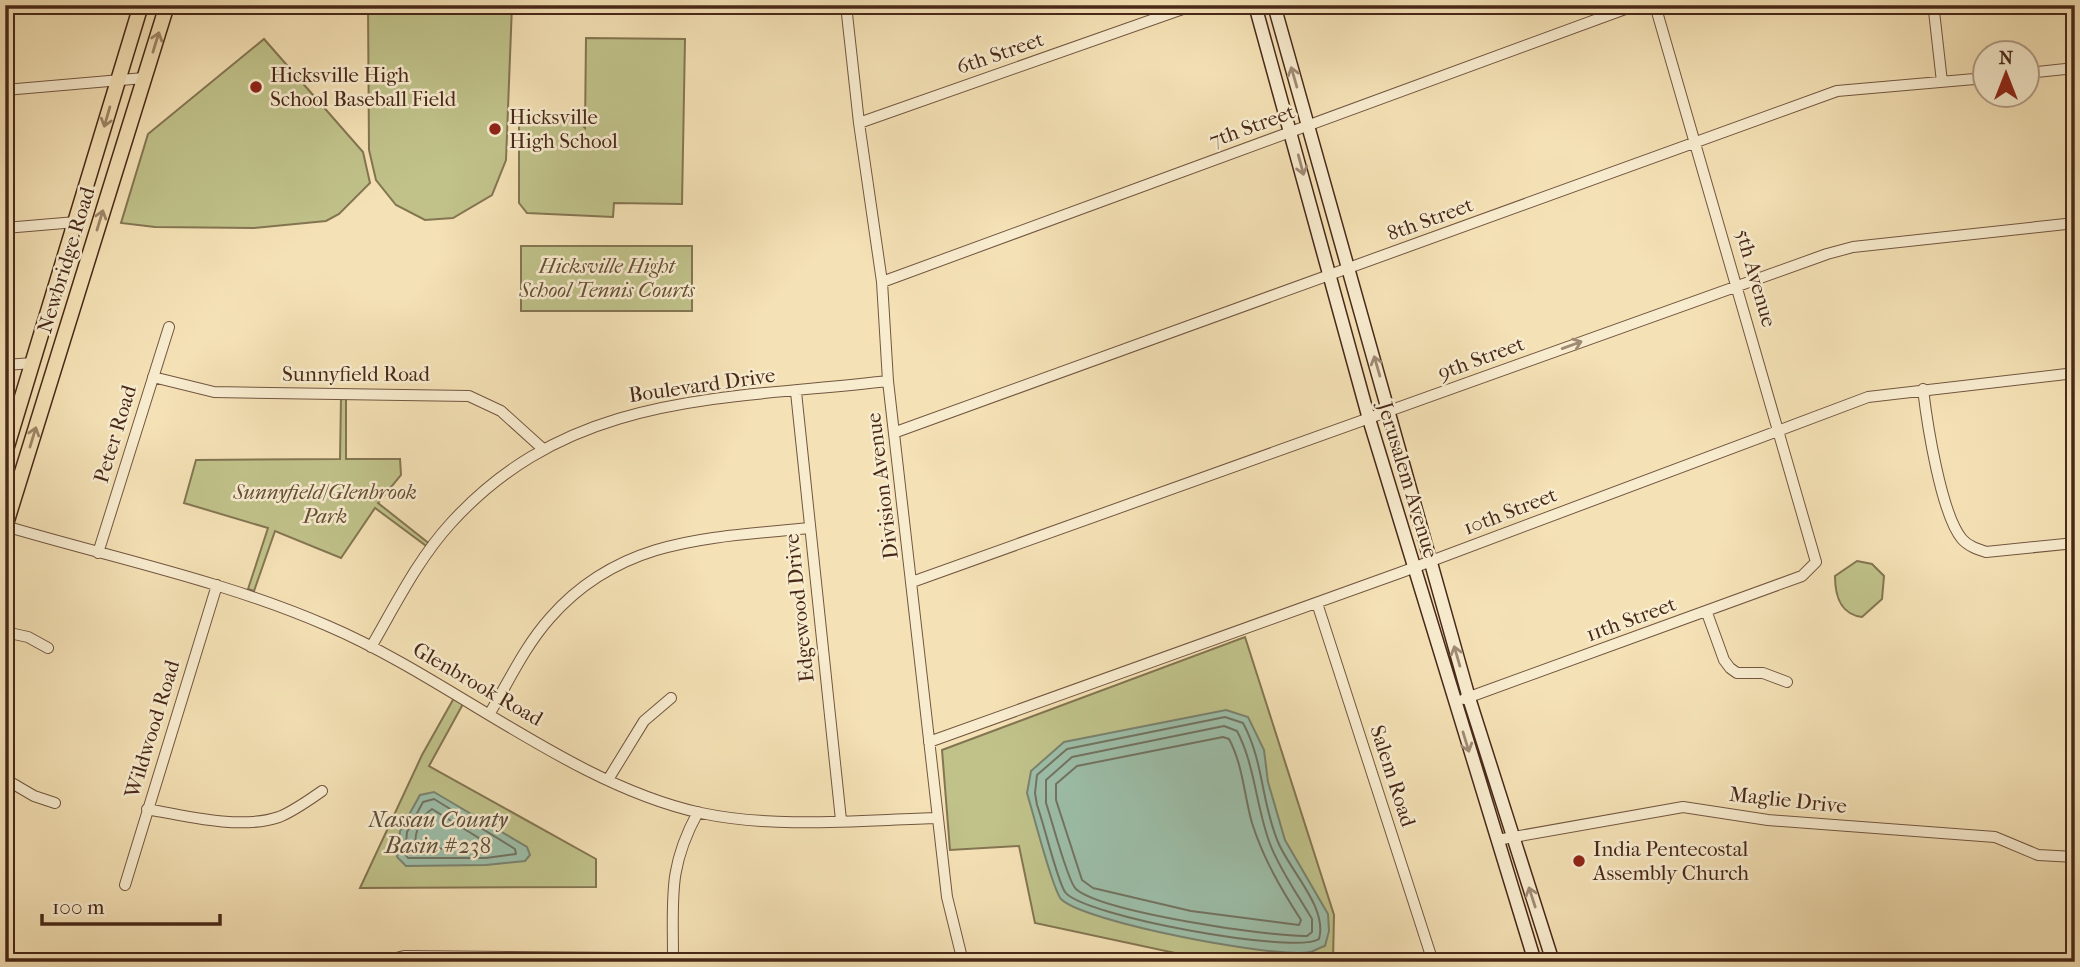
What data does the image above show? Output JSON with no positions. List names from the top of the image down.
{
  "streets": {
    "main road": ["Newbridge Road", "Jerusalem Avenue"],
    "street": [
      "6th Street",
      "7th Street",
      "8th Street",
      "5th Avenue",
      "9th Street",
      "Sunnyfield Road",
      "Boulevard Drive",
      "Peter Road",
      "Division Avenue",
      "10th Street",
      "Edgewood Drive",
      "11th Street",
      "Glenbrook Road",
      "Wildwood Road",
      "Salem Road",
      "Maglie Drive"
    ]
  },
  "crossings": [
    ["6th Street", "Division Avenue"],
    ["7th Street", "Jerusalem Avenue"],
    ["7th Street", "Division Avenue"],
    ["8th Street", "5th Avenue"],
    ["8th Street", "Jerusalem Avenue"],
    ["8th Street", "Division Avenue"],
    ["Newbridge Road", "Glenbrook Road"],
    ["5th Avenue", "9th Street"],
    ["5th Avenue", "10th Street"],
    ["5th Avenue", "11th Street"],
    ["9th Street", "Jerusalem Avenue"],
    ["9th Street", "Division Avenue"],
    ["Sunnyfield Road", "Boulevard Drive"],
    ["Sunnyfield Road", "Peter Road"],
    ["Boulevard Drive", "Division Avenue"],
    ["Boulevard Drive", "Edgewood Drive"],
    ["Boulevard Drive", "Glenbrook Road"],
    ["Peter Road", "Glenbrook Road"],
    ["Jerusalem Avenue", "10th Street"],
    ["Jerusalem Avenue", "11th Street"],
    ["Jerusalem Avenue", "Maglie Drive"],
    ["Division Avenue", "10th Street"],
    ["Division Avenue", "Glenbrook Road"],
    ["10th Street", "Salem Road"],
    ["Edgewood Drive", "Glenbrook Road"],
    ["Glenbrook Road", "Wildwood Road"]
  ],
  "water": ["Nassau County Basin #238"],
  "parks": ["Hicksville Hight School Tennis Courts", "Sunnyfield/Glenbrook Park"],
  "places": ["Hicksville High School Baseball Field", "Hicksville High School", "India Pentecostal Assembly Church"],
  "scale_bar": "100 m",
  "north": "top"
}
